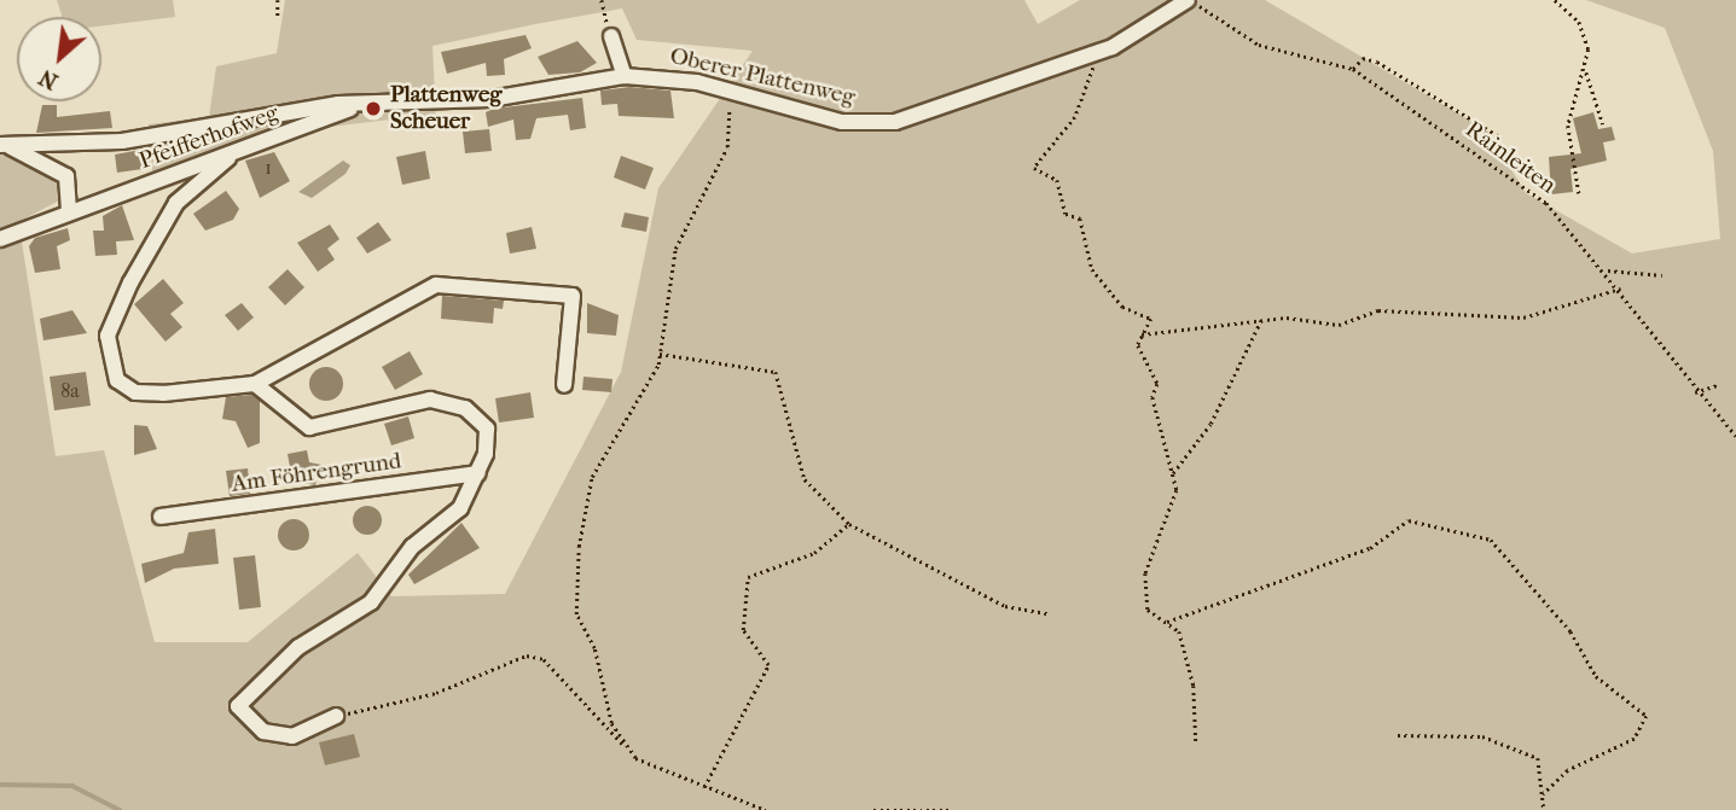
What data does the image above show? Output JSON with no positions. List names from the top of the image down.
{
  "streets": {
    "street": ["Oberer Plattenweg", "Pfeifferhofweg", "Am Föhrengrund"],
    "path": ["Rainleiten"]
  },
  "crossings": [
    ["Oberer Plattenweg", "Pfeifferhofweg"],
    ["Oberer Plattenweg", "Rainleiten"]
  ],
  "places": ["Plattenweg Scheuer"],
  "house_numbers": ["1", "8a"],
  "north": "bottom left"
}
